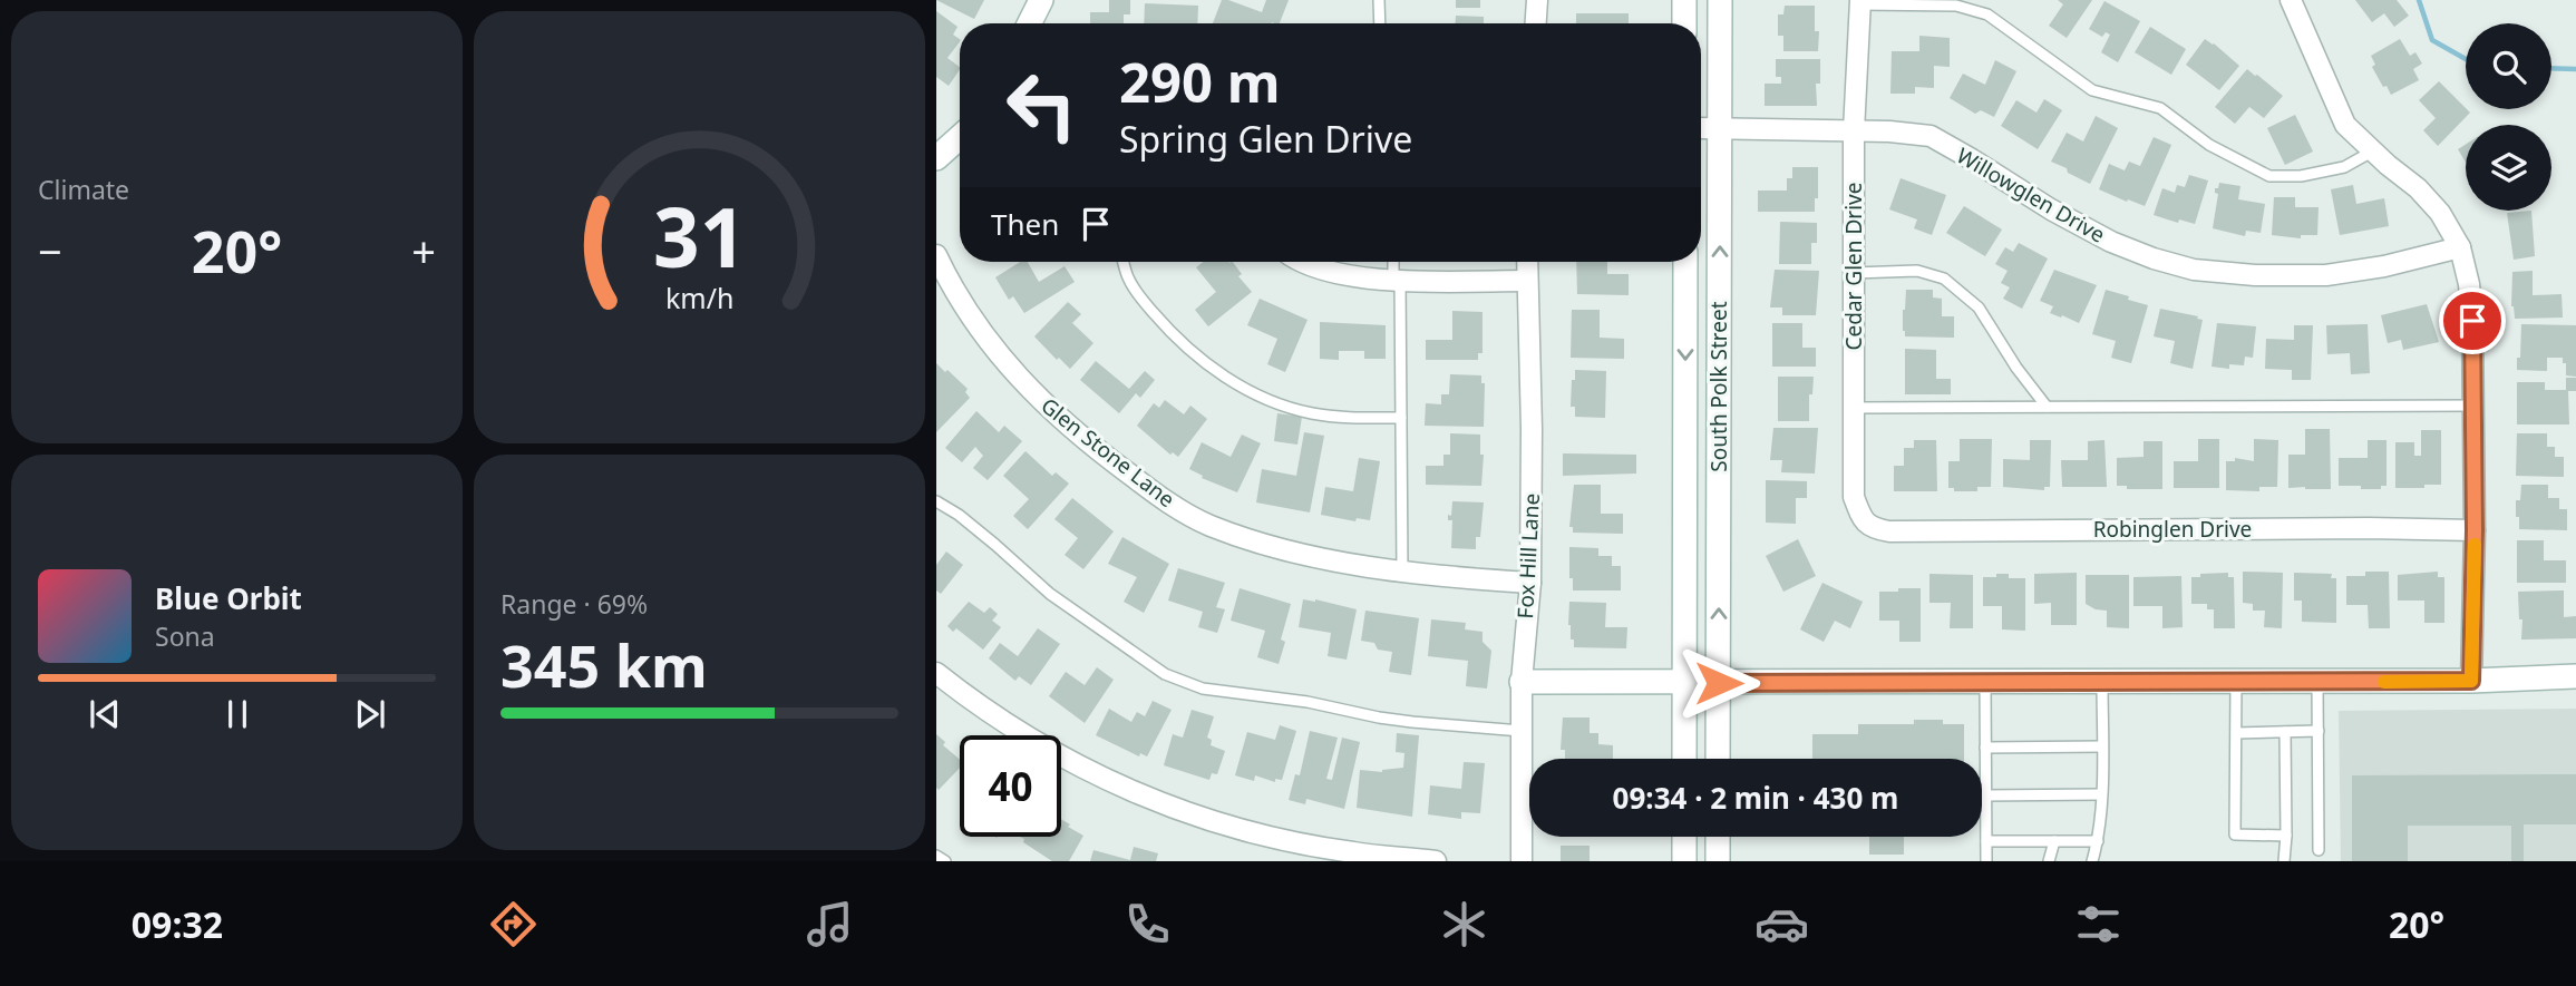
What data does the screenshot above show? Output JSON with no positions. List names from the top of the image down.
{
  "streets": {
    "main road": ["South Polk Street"],
    "street": [
      "Willowglen Drive",
      "Cedar Glen Drive",
      "Glen Stone Lane",
      "Robinglen Drive",
      "Fox Hill Lane"
    ]
  },
  "crossings": [
    ["Willowglen Drive", "Cedar Glen Drive"],
    ["Willowglen Drive", "South Polk Street"],
    ["Cedar Glen Drive", "Robinglen Drive"],
    ["Glen Stone Lane", "Fox Hill Lane"]
  ],
  "page": {
    "tile": [
      "Climate",
      ["Range · 69%", "345 km"]
    ],
    "turn": ["290 m", "Spring Glen Drive"],
    "then": "Then",
    "heat": ["−", "20°", "+"],
    "song": ["Blue Orbit", "Sona"],
    "limit": "40",
    "trip": "09:34 · 2 min · 430 m",
    "tabs": ["09:32", "20°"],
    "gauge": ["31", "km/h"]
  }
}
